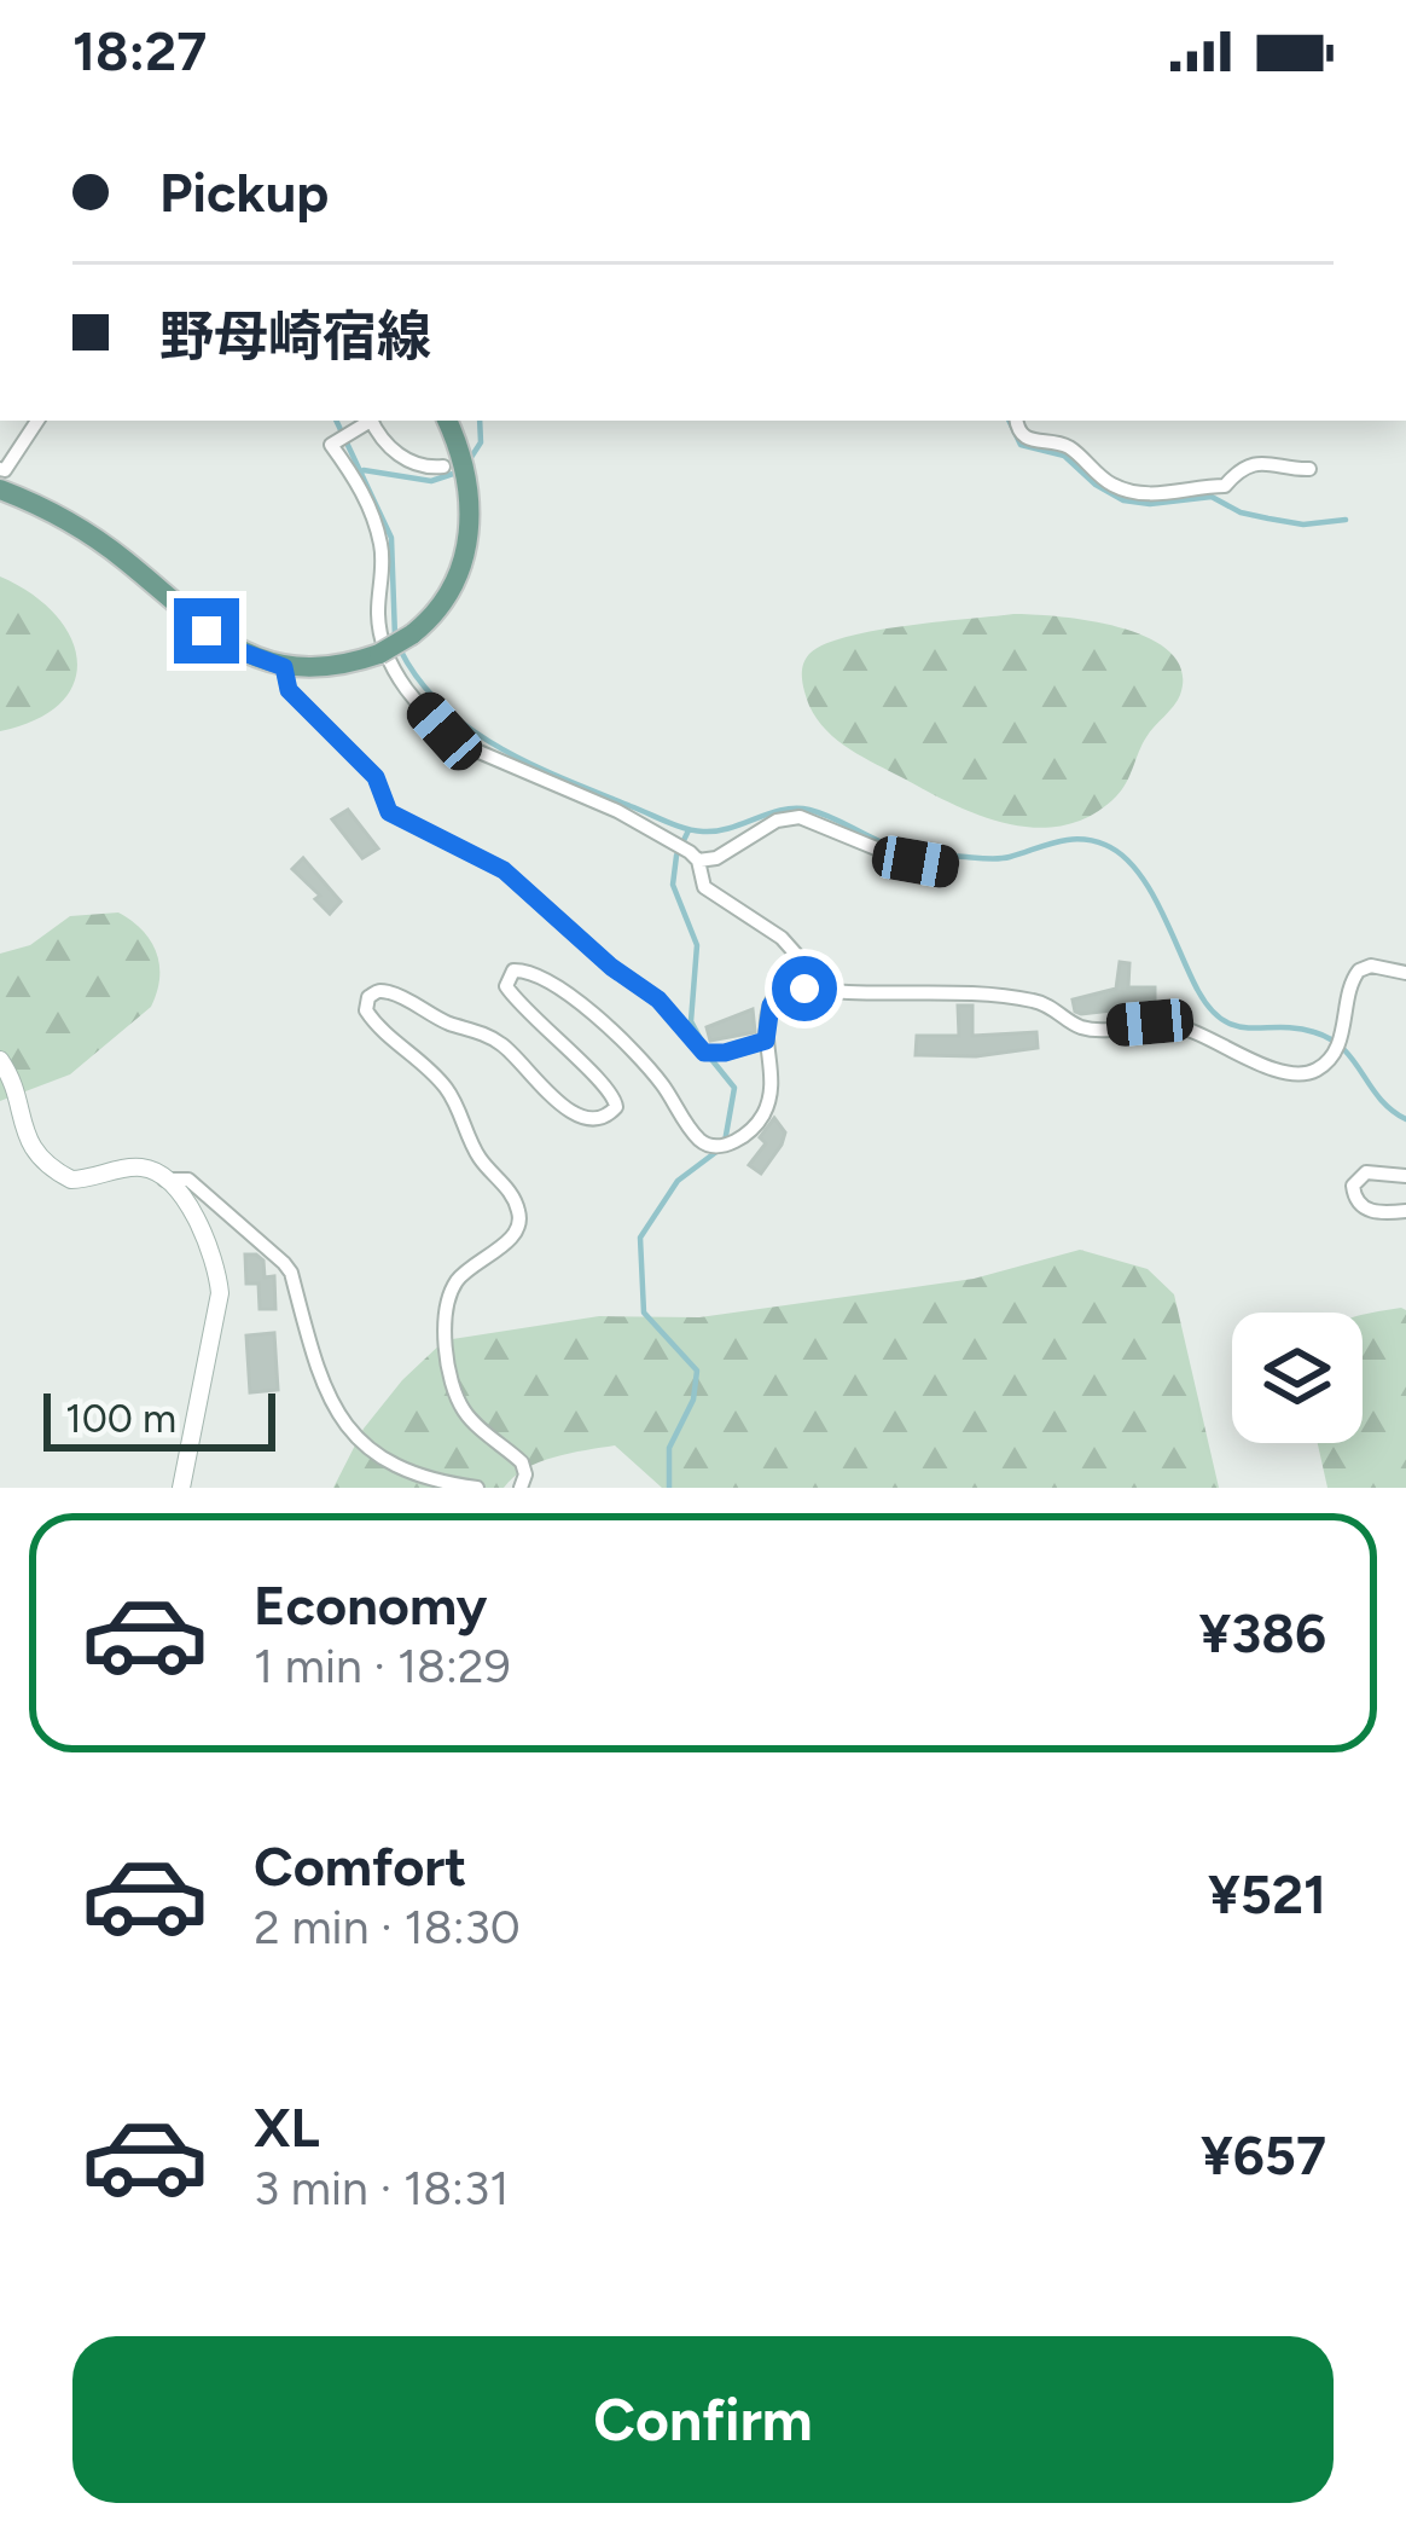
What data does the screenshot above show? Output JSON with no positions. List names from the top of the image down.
{
  "scale_bar": "100 m",
  "page": {
    "status": "18:27",
    "banner": ["Pickup", "野母崎宿線"],
    "scale": "100 m",
    "list": [
      {
        "name": "Economy",
        "note": "1 min · 18:29",
        "value": "¥386"
      },
      {
        "name": "Comfort",
        "note": "2 min · 18:30",
        "value": "¥521"
      },
      {
        "name": "XL",
        "note": "3 min · 18:31",
        "value": "¥657"
      }
    ],
    "buttons": "Confirm"
  }
}
